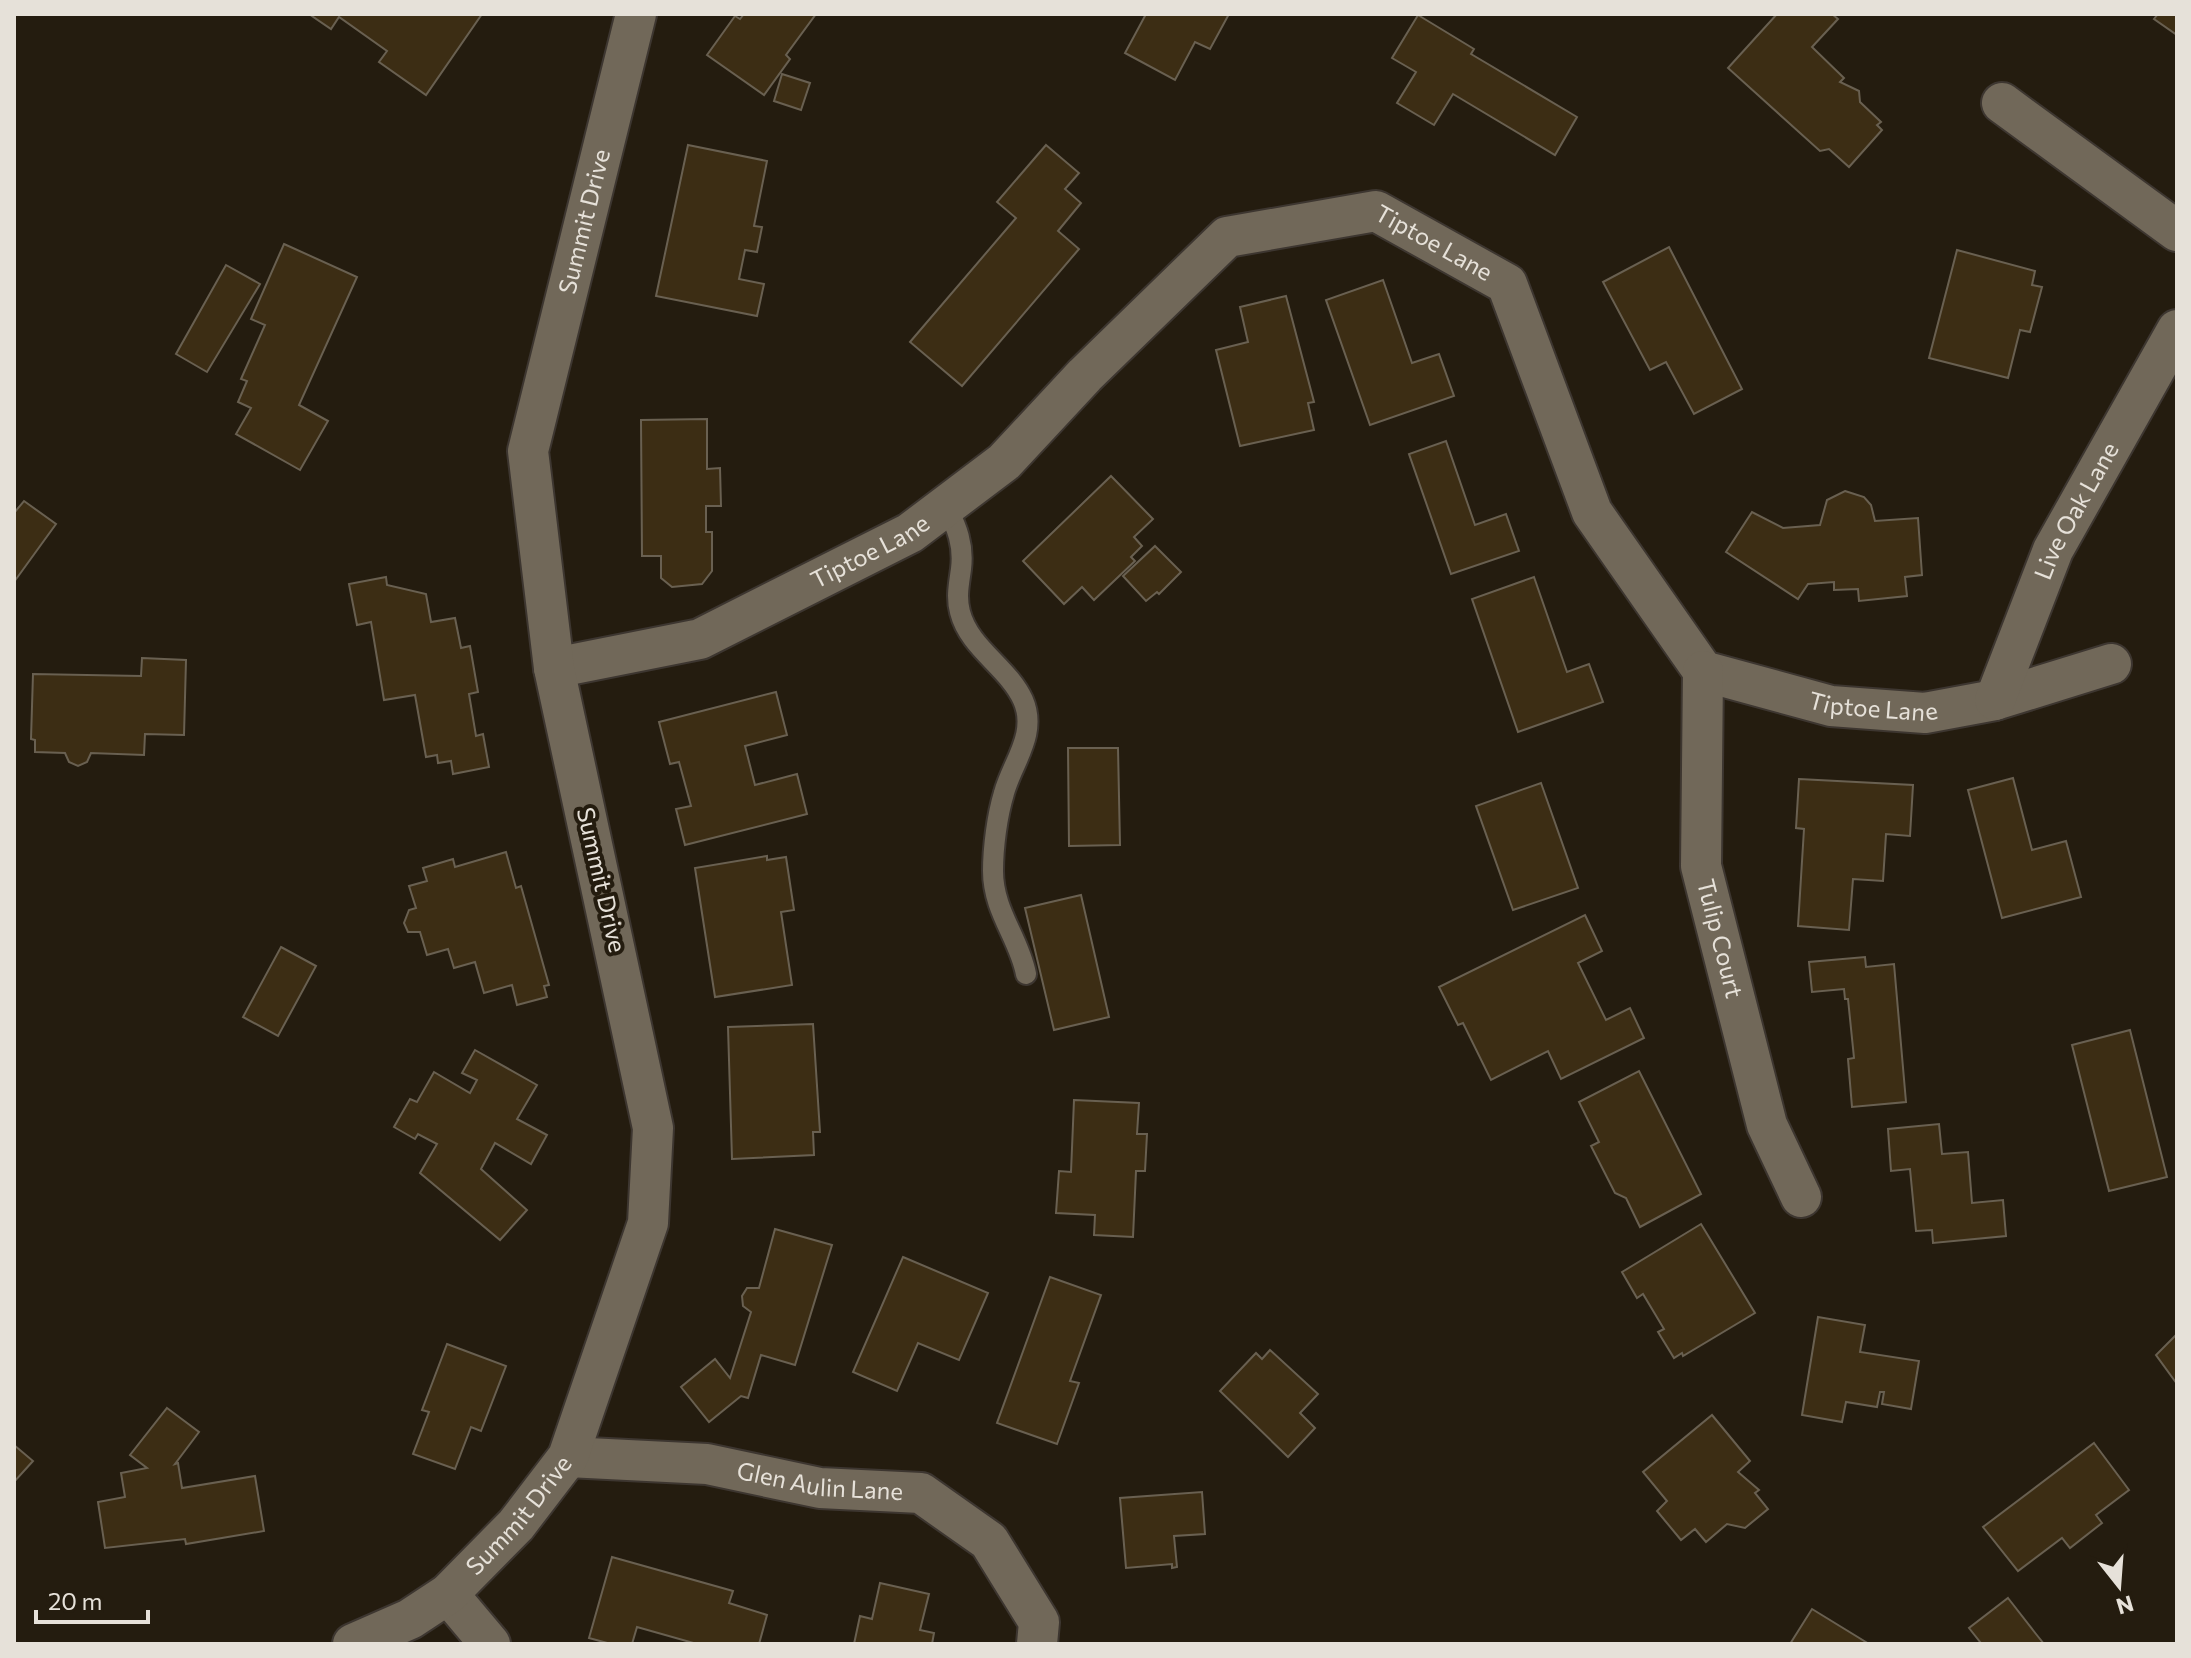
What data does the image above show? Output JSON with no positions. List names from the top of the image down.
{
  "streets": {
    "street": [
      "Summit Drive",
      "Tiptoe Lane",
      "Live Oak Lane",
      "Tulip Court",
      "Glen Aulin Lane"
    ]
  },
  "crossings": [
    ["Summit Drive", "Tiptoe Lane"],
    ["Summit Drive", "Glen Aulin Lane"],
    ["Tiptoe Lane", "Live Oak Lane"],
    ["Tiptoe Lane", "Tulip Court"]
  ],
  "scale_bar": "20 m",
  "north": "bottom"
}
